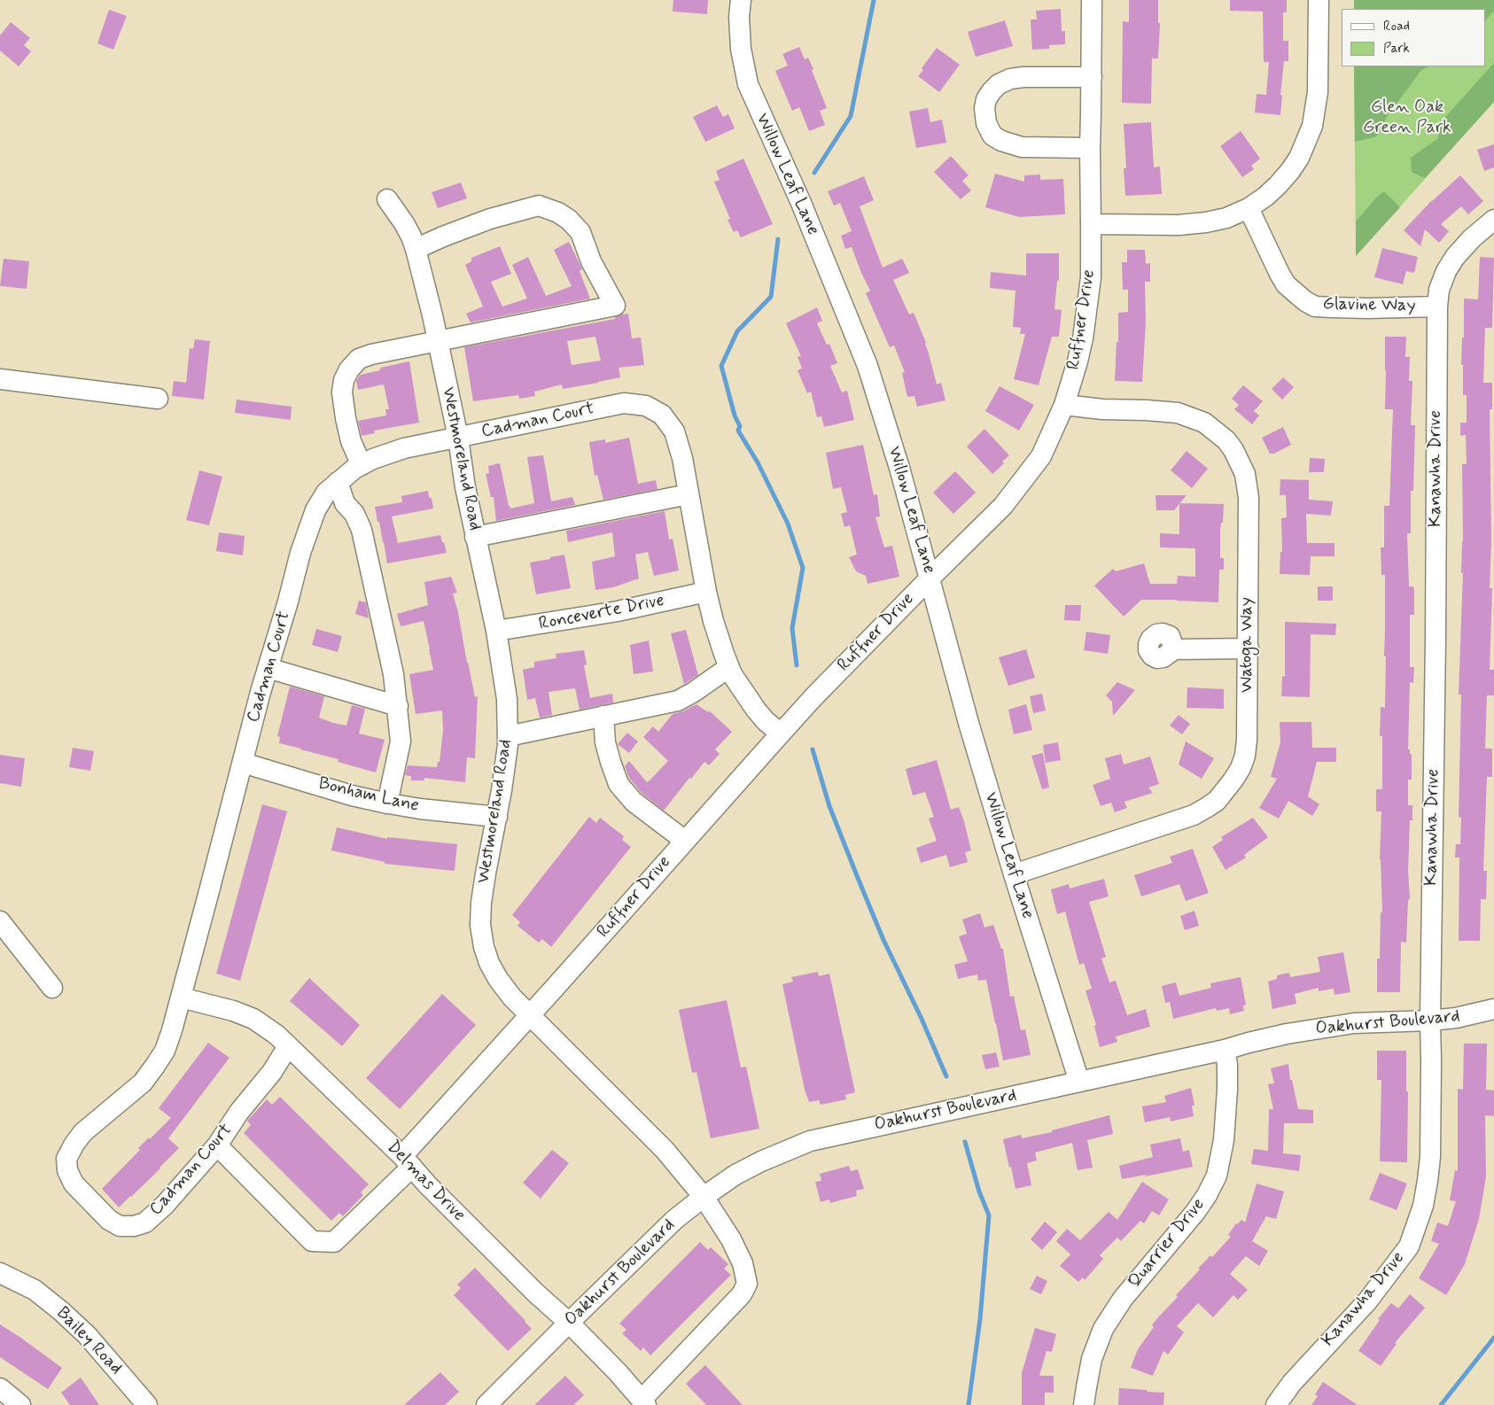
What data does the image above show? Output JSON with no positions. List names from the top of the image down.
{
  "streets": {
    "street": [
      "Willow Leaf Lane",
      "Glavine Way",
      "Ruffner Drive",
      "Cadman Court",
      "Westmoreland Road",
      "Kanawha Drive",
      "Ronceverte Drive",
      "Watoga Way",
      "Bonham Lane",
      "Oakhurst Boulevard",
      "Delmas Drive",
      "Quarrier Drive",
      "Bailey Road"
    ]
  },
  "crossings": [
    ["Willow Leaf Lane", "Ruffner Drive"],
    ["Willow Leaf Lane", "Watoga Way"],
    ["Willow Leaf Lane", "Oakhurst Boulevard"],
    ["Glavine Way", "Kanawha Drive"],
    ["Ruffner Drive", "Cadman Court"],
    ["Ruffner Drive", "Westmoreland Road"],
    ["Ruffner Drive", "Watoga Way"],
    ["Ruffner Drive", "Delmas Drive"],
    ["Cadman Court", "Westmoreland Road"],
    ["Cadman Court", "Ronceverte Drive"],
    ["Cadman Court", "Bonham Lane"],
    ["Cadman Court", "Delmas Drive"],
    ["Westmoreland Road", "Ronceverte Drive"],
    ["Westmoreland Road", "Bonham Lane"],
    ["Westmoreland Road", "Oakhurst Boulevard"],
    ["Westmoreland Road", "Delmas Drive"],
    ["Kanawha Drive", "Oakhurst Boulevard"],
    ["Oakhurst Boulevard", "Delmas Drive"],
    ["Oakhurst Boulevard", "Quarrier Drive"]
  ],
  "parks": ["Glen Oak Green Park"],
  "legend": ["Road", "Park"]
}
